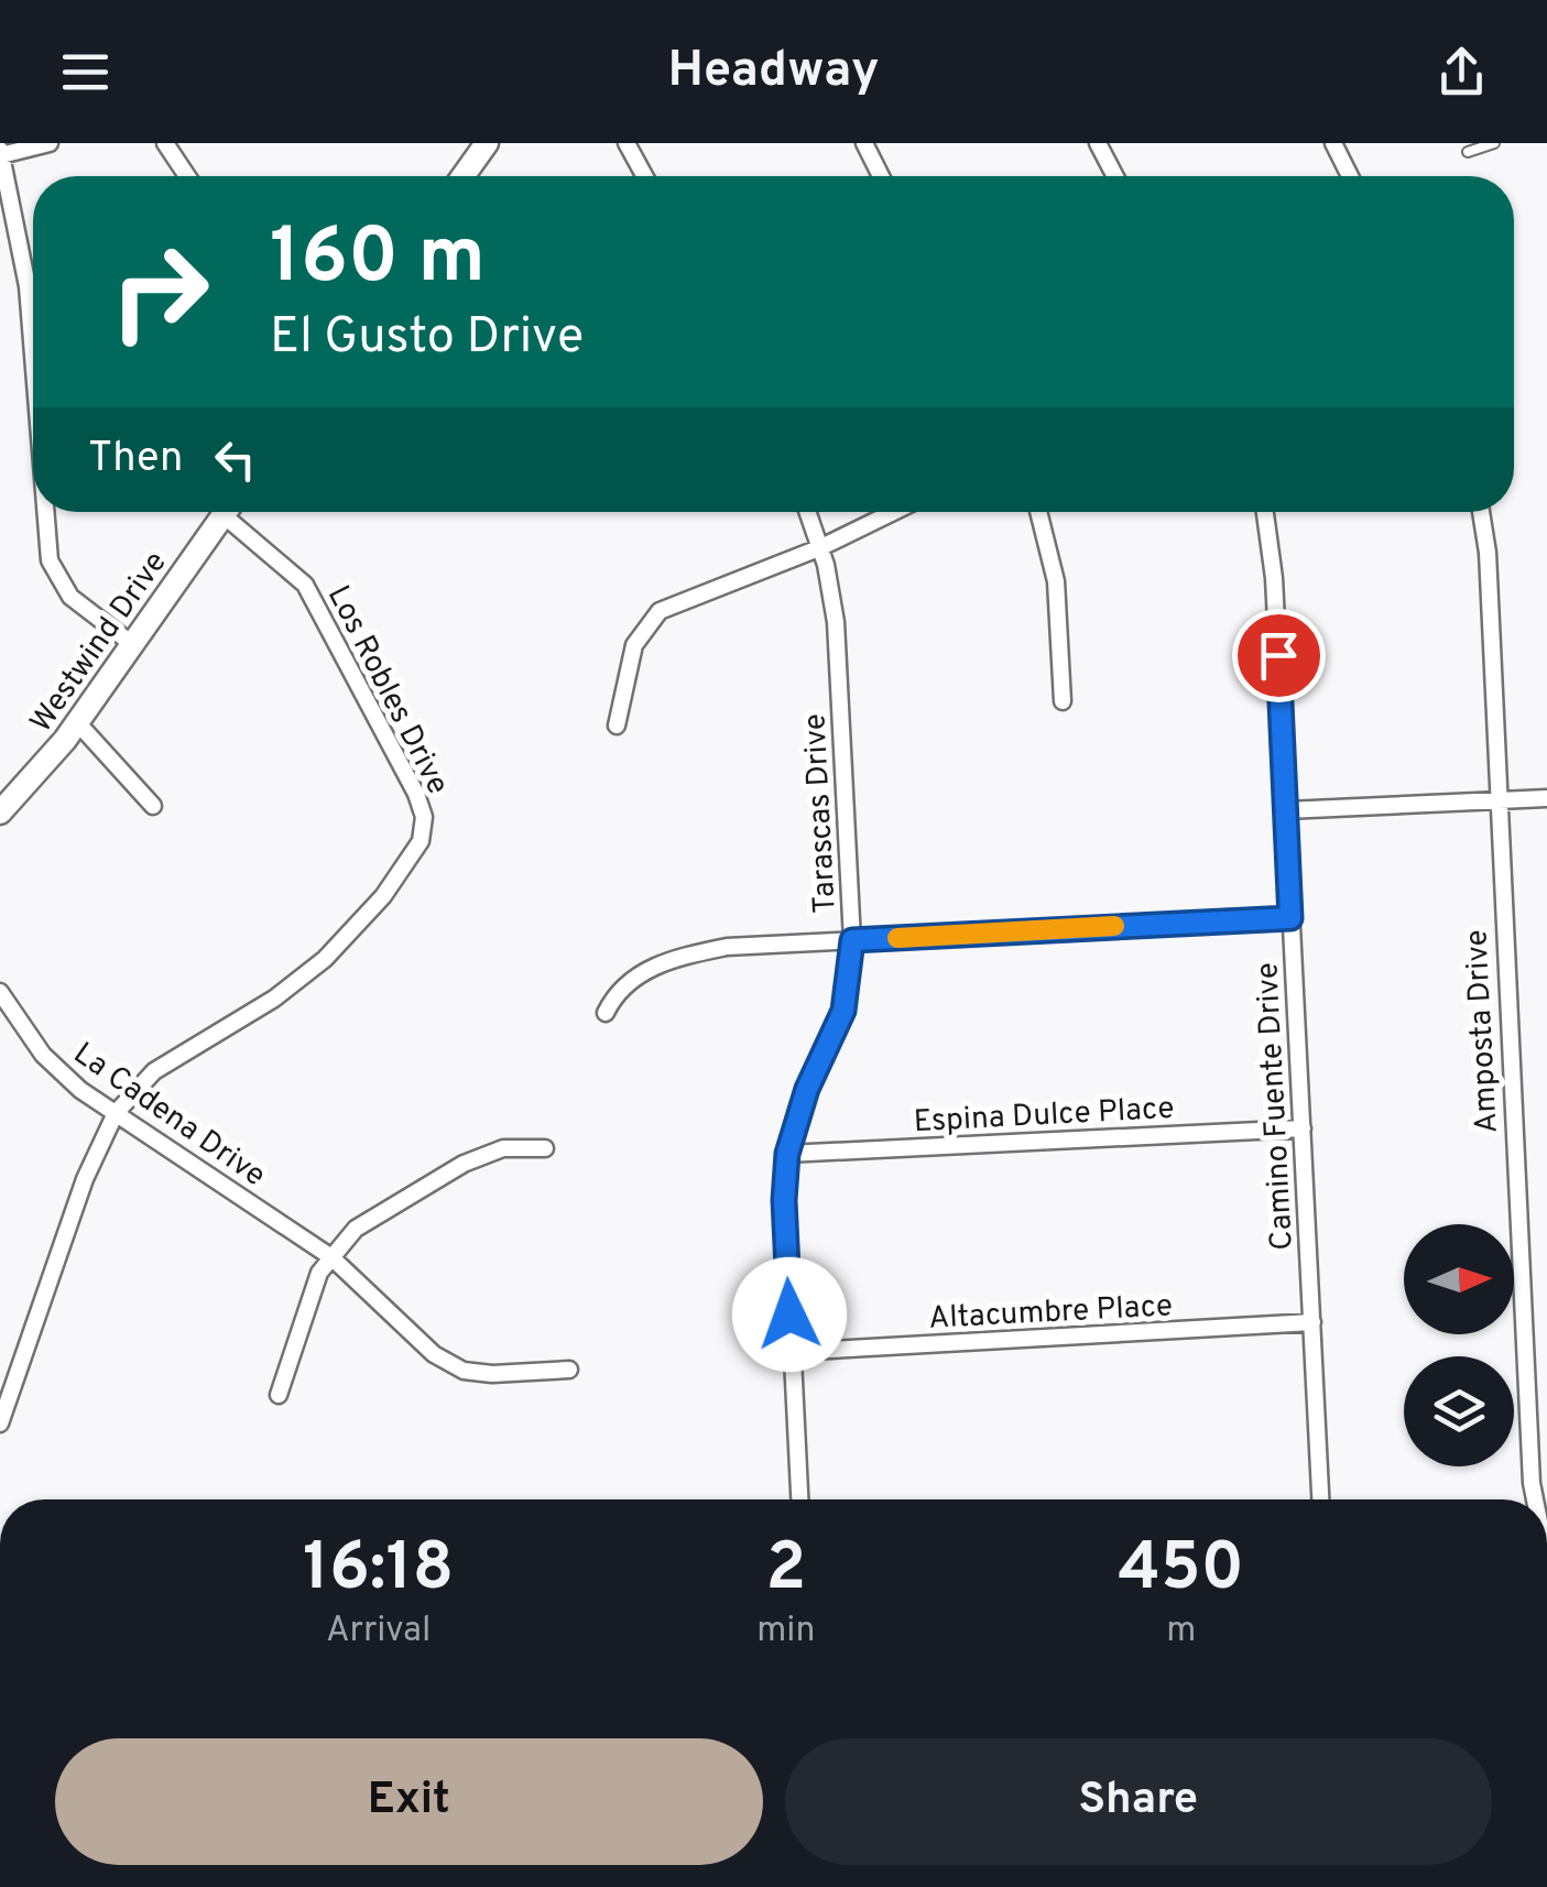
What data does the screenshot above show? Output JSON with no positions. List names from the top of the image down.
{
  "streets": {
    "main road": ["Westwind Drive"],
    "street": [
      "Los Robles Drive",
      "Tarascas Drive",
      "Amposta Drive",
      "Camino Fuente Drive",
      "La Cadena Drive",
      "Espina Dulce Place",
      "Altacumbre Place"
    ]
  },
  "crossings": [
    ["Los Robles Drive", "La Cadena Drive"],
    ["Tarascas Drive", "Espina Dulce Place"],
    ["Tarascas Drive", "Altacumbre Place"],
    ["Camino Fuente Drive", "Espina Dulce Place"],
    ["Camino Fuente Drive", "Altacumbre Place"]
  ],
  "north": "right",
  "page": {
    "header": "Headway",
    "turn": ["160 m", "El Gusto Drive"],
    "then": "Then",
    "eta": [
      "16:18",
      "Arrival",
      "2",
      "min",
      "450",
      "m"
    ],
    "buttons": ["Exit", "Share"]
  }
}
